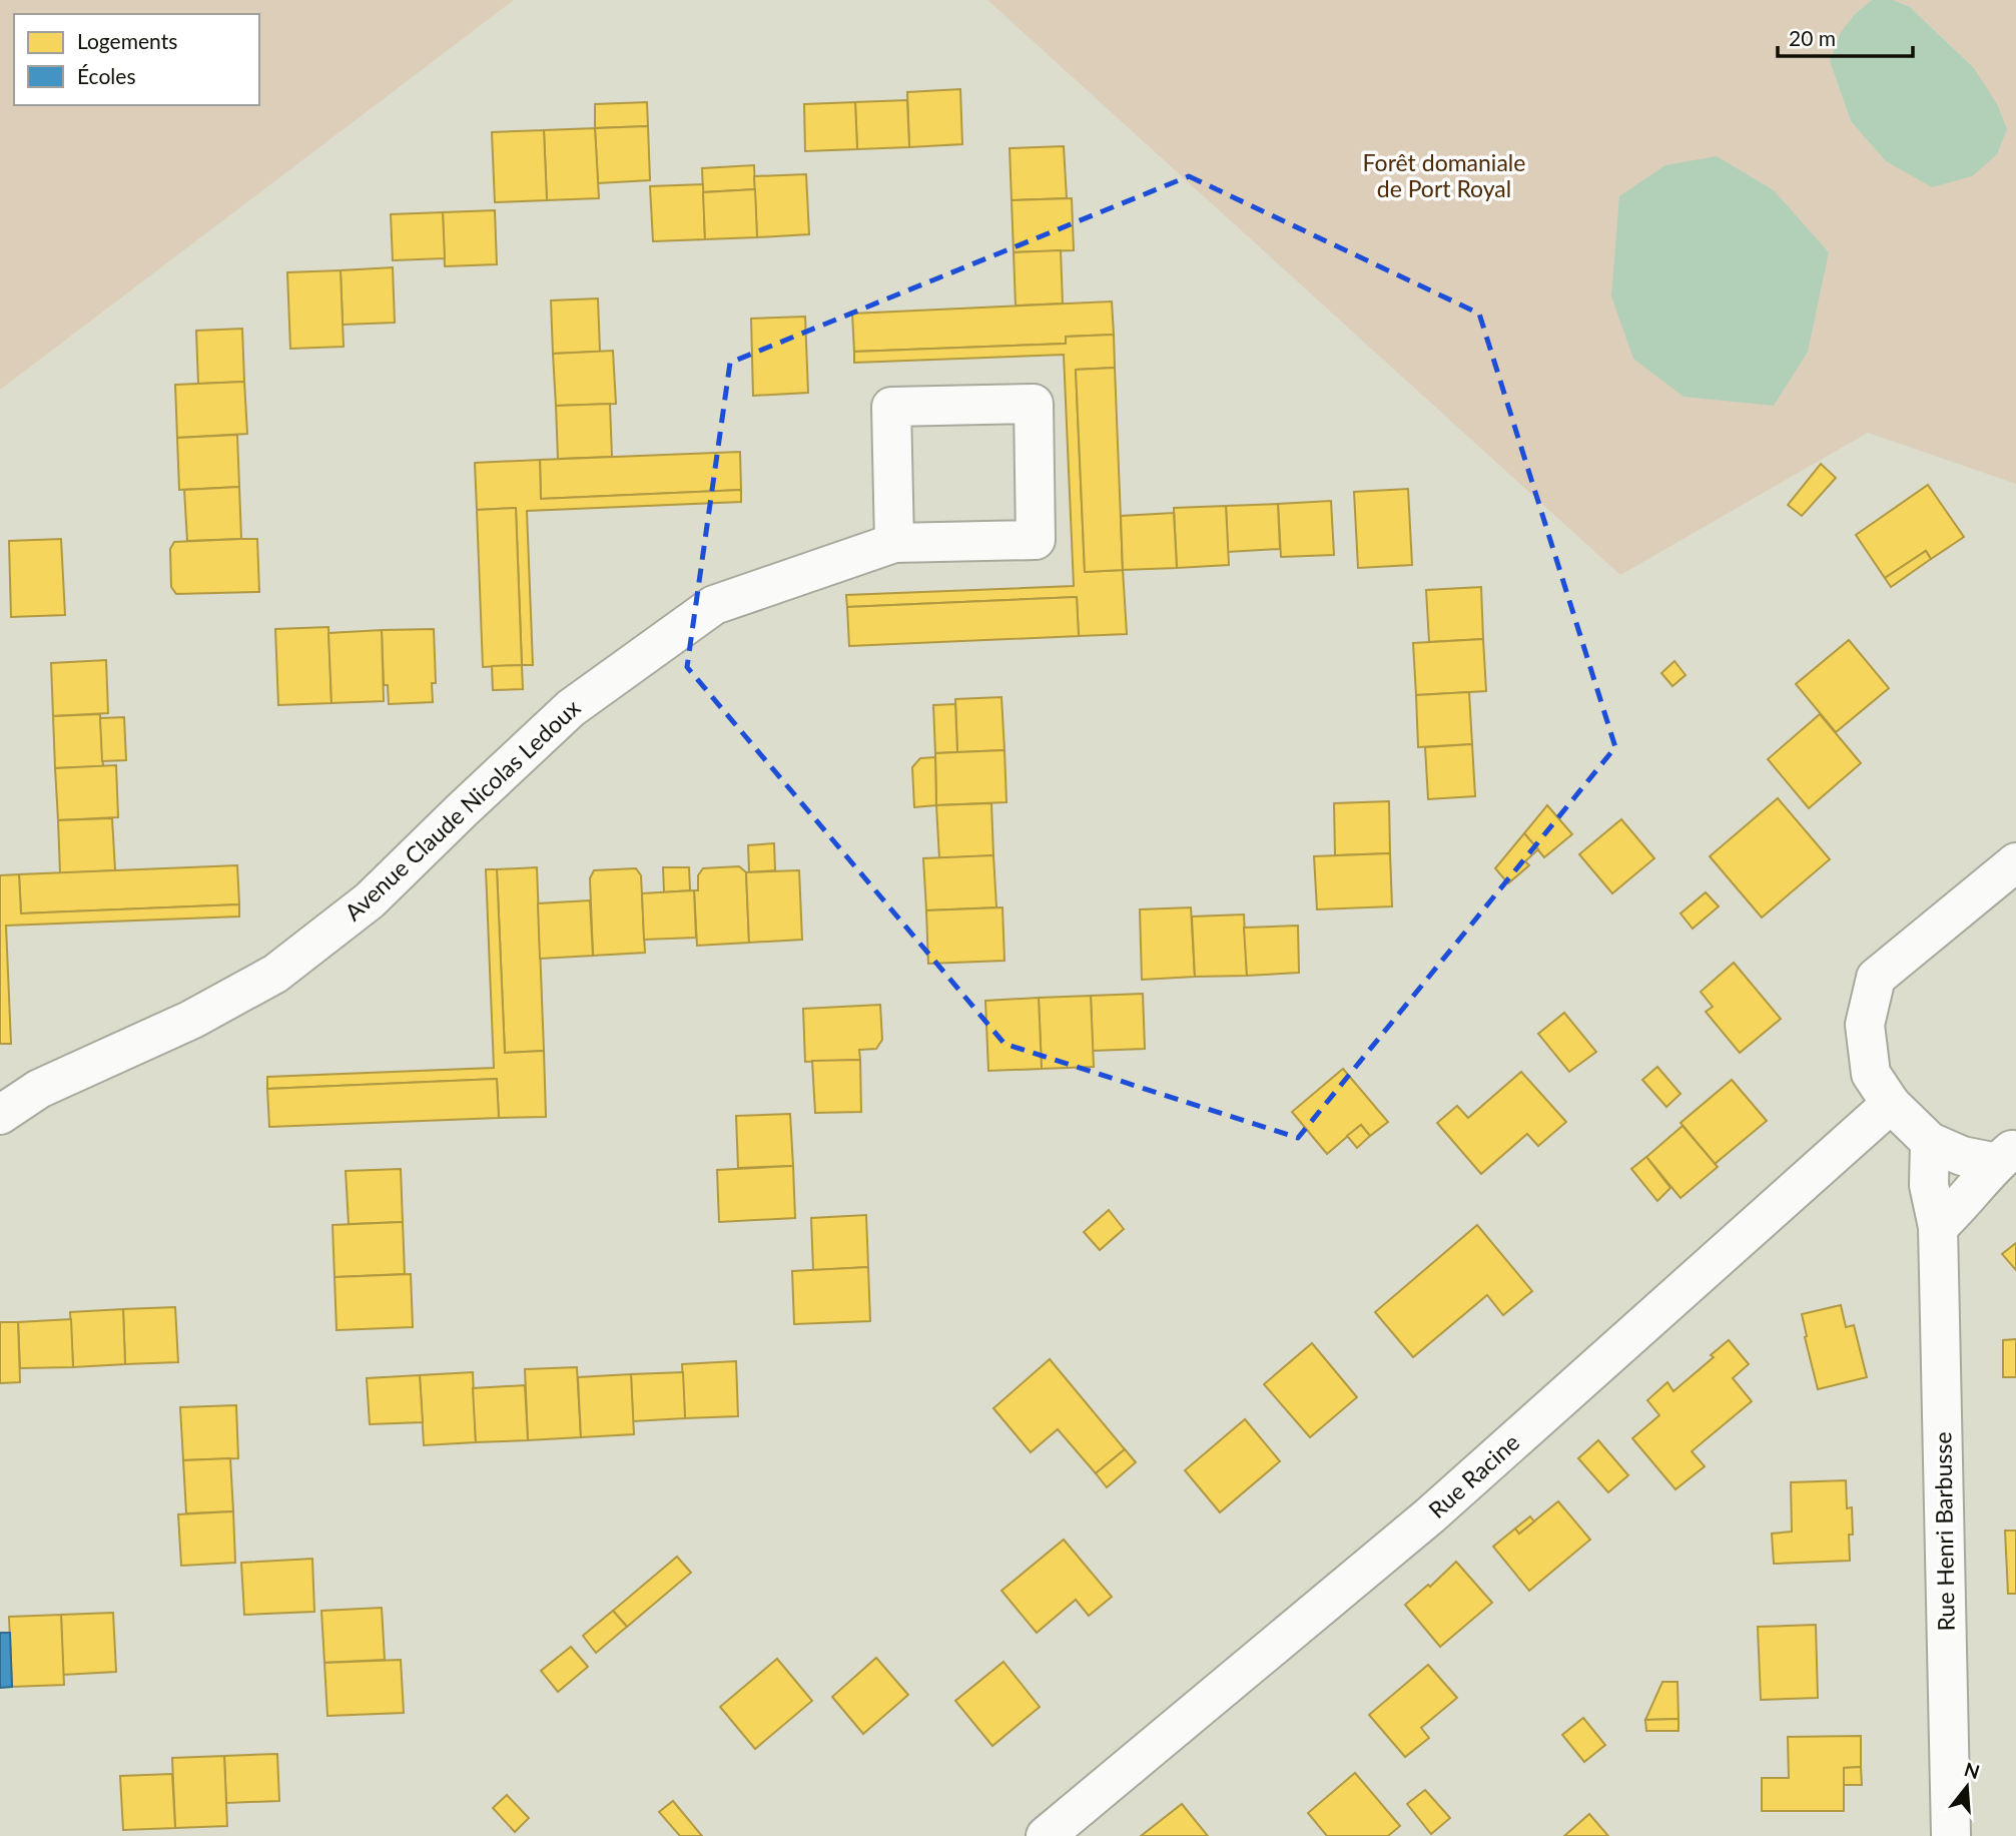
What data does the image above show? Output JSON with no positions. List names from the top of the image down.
{
  "streets": {
    "street": ["Avenue Claude Nicolas Ledoux", "Rue Racine", "Rue Henri Barbusse"]
  },
  "parks": ["Forêt domaniale de Port Royal"],
  "legend": ["Logements", "Écoles"],
  "scale_bar": "20 m",
  "north": "top"
}
